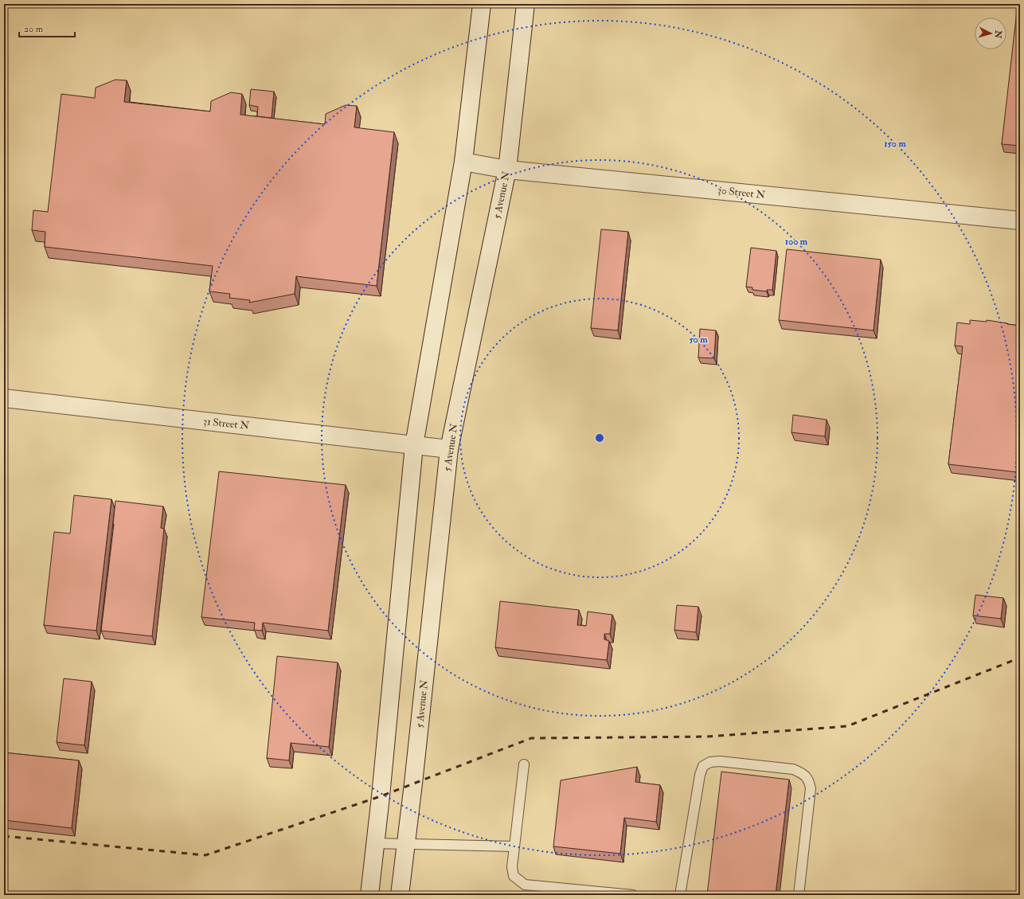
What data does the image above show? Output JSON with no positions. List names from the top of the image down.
{
  "streets": {
    "main road": ["30 Street N", "5 Avenue N", "31 Street N"]
  },
  "crossings": [
    ["30 Street N", "5 Avenue N"],
    ["5 Avenue N", "31 Street N"]
  ],
  "scale_bar": "20 m",
  "north": "right",
  "rings": ["150 m", "100 m", "50 m"]
}
